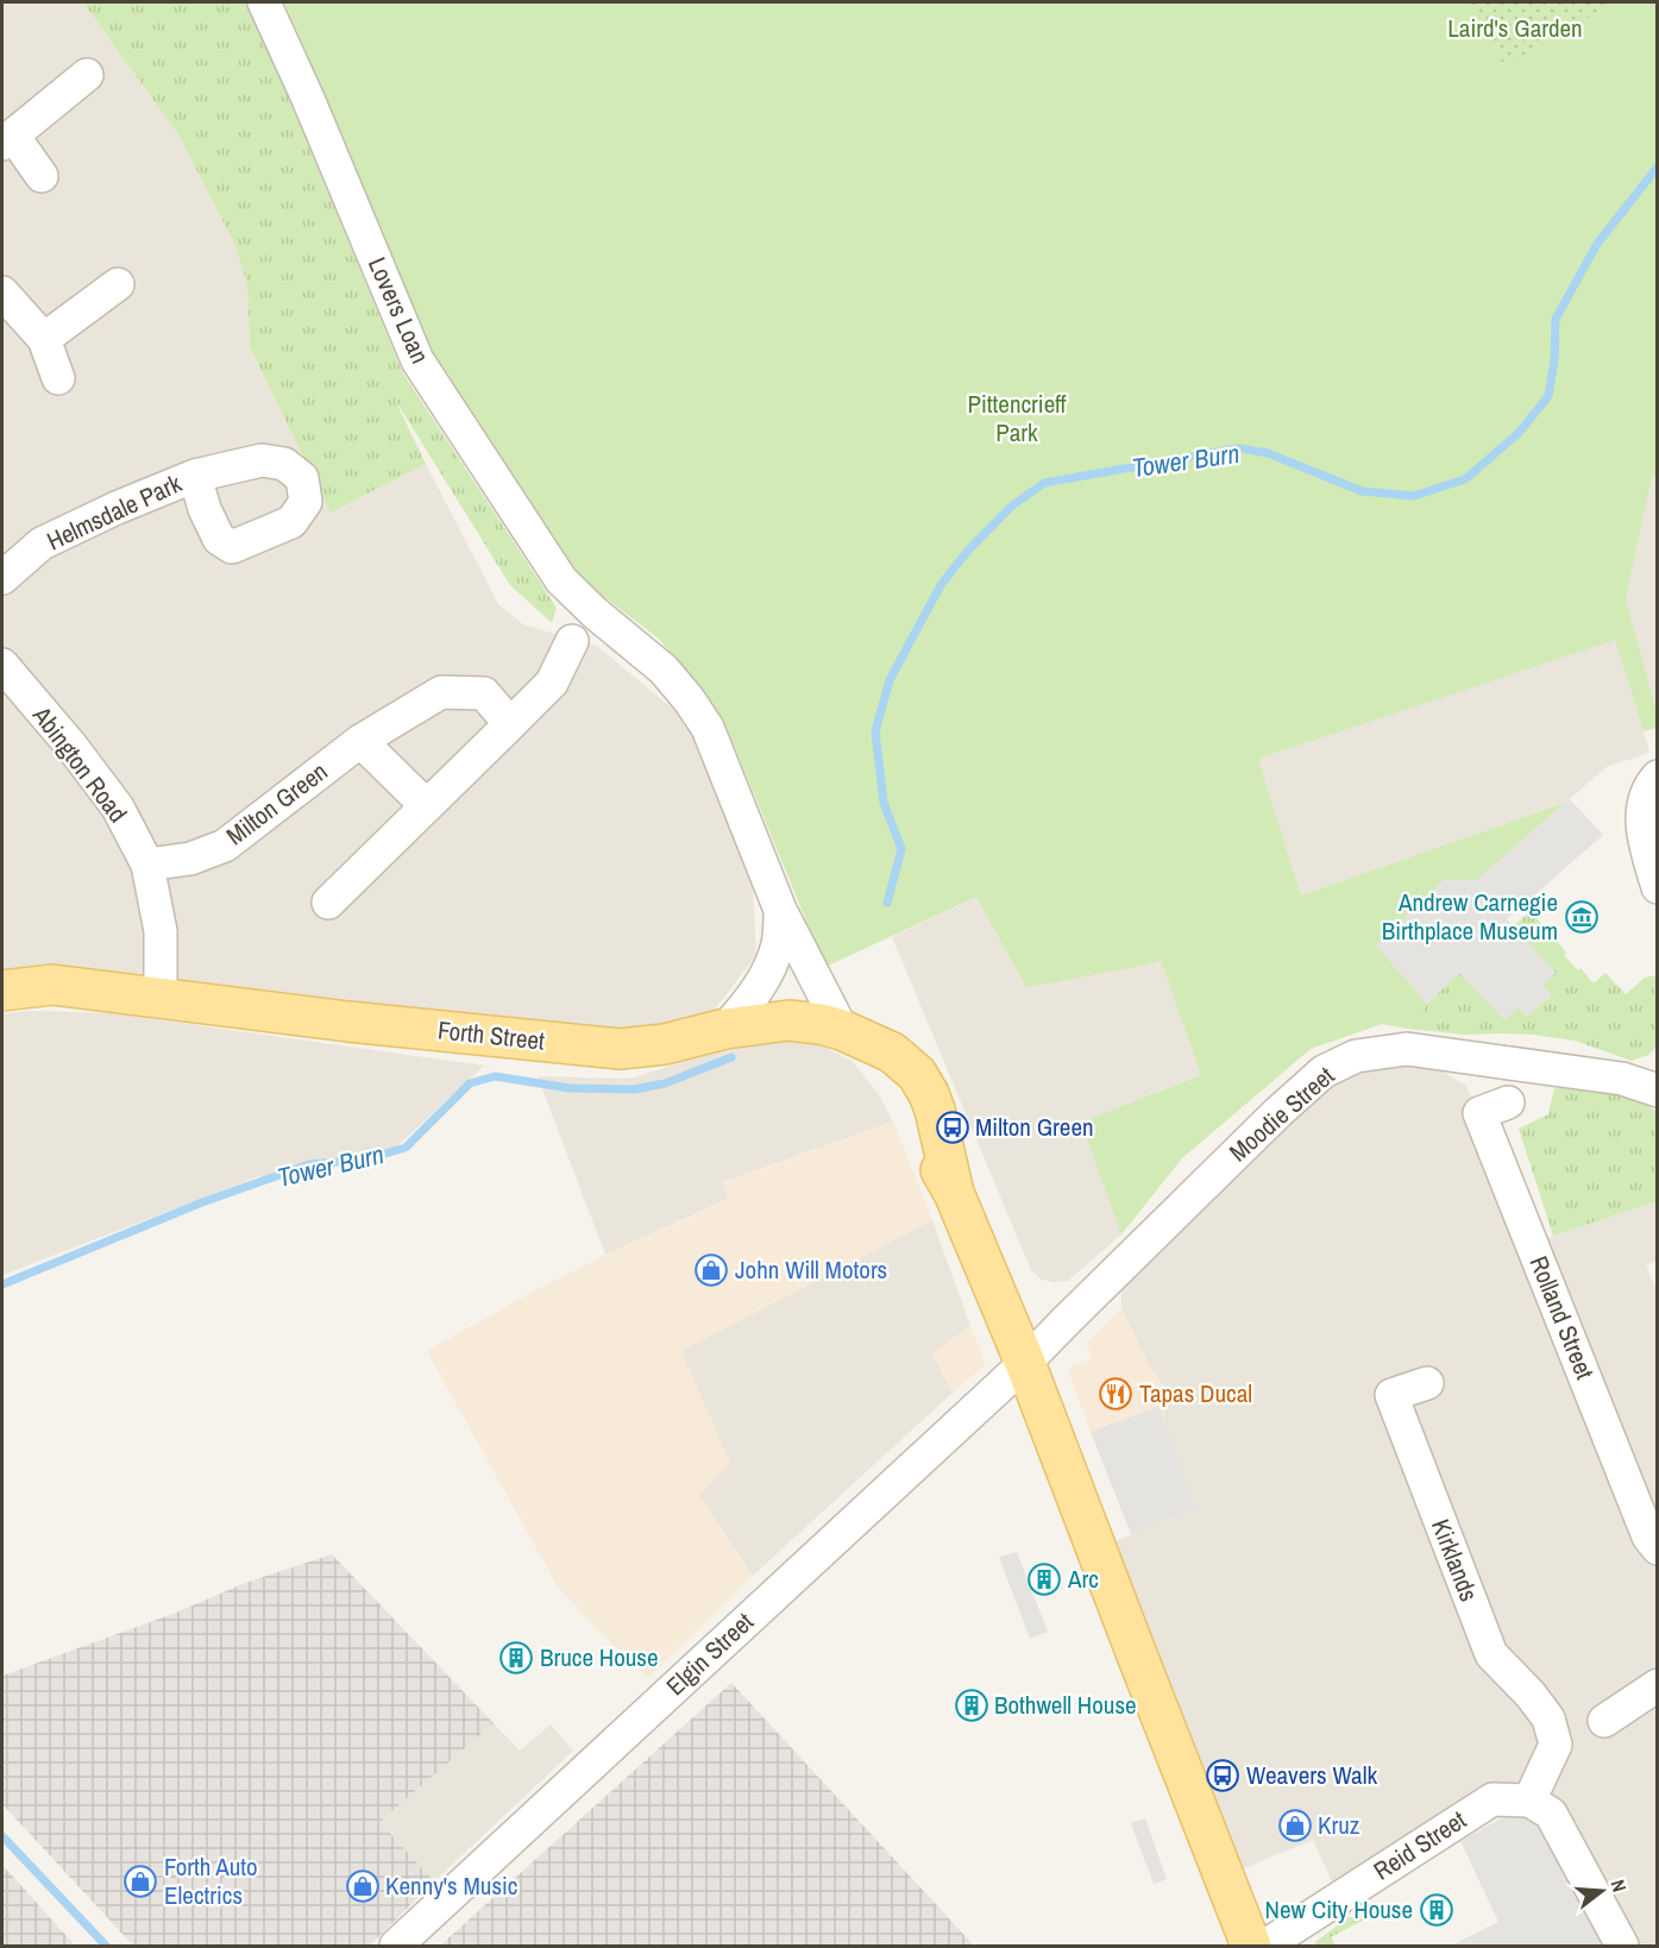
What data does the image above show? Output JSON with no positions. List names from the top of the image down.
{
  "streets": {
    "main road": ["Forth Street"],
    "street": [
      "Lovers Loan",
      "Helmsdale Park",
      "Abington Road",
      "Milton Green",
      "Moodie Street",
      "Rolland Street",
      "Kirklands",
      "Elgin Street",
      "Reid Street"
    ]
  },
  "crossings": [
    ["Abington Road", "Milton Green"],
    ["Abington Road", "Forth Street"],
    ["Forth Street", "Moodie Street"],
    ["Forth Street", "Elgin Street"],
    ["Moodie Street", "Elgin Street"],
    ["Kirklands", "Reid Street"]
  ],
  "water": ["Tower Burn"],
  "parks": ["Laird's Garden", "Pittencrieff Park"],
  "places": {
    "museum": ["Andrew Carnegie Birthplace Museum"],
    "bus stop": ["Milton Green", "Weavers Walk"],
    "shop": [
      "John Will Motors",
      "Kruz",
      "Forth Auto Electrics",
      "Kenny's Music"
    ],
    "restaurant": ["Tapas Ducal"],
    "building": [
      "Arc",
      "Bruce House",
      "Bothwell House",
      "New City House"
    ]
  },
  "north": "right"
}
